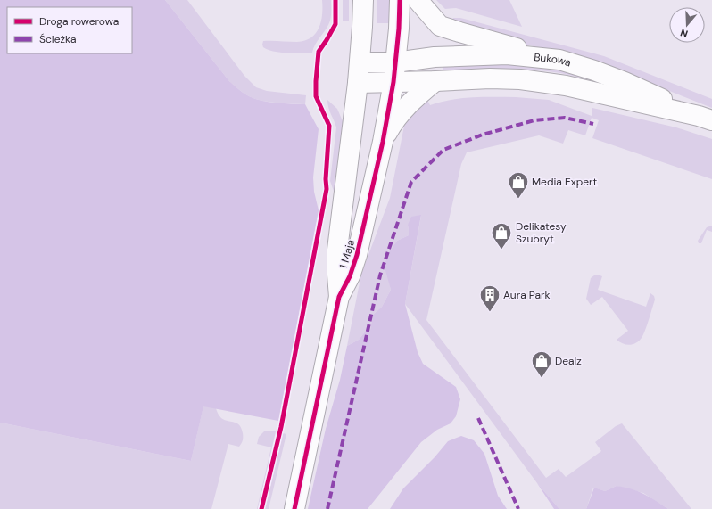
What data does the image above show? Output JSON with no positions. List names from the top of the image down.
{
  "streets": {
    "street": ["Bukowa", "1 Maja"]
  },
  "crossings": [
    ["Bukowa", "1 Maja"]
  ],
  "places": {
    "shop": ["Media Expert", "Delikatesy Szubryt", "Dealz"],
    "building": ["Aura Park"]
  },
  "legend": ["Droga rowerowa", "Ścieżka"],
  "north": "bottom"
}
